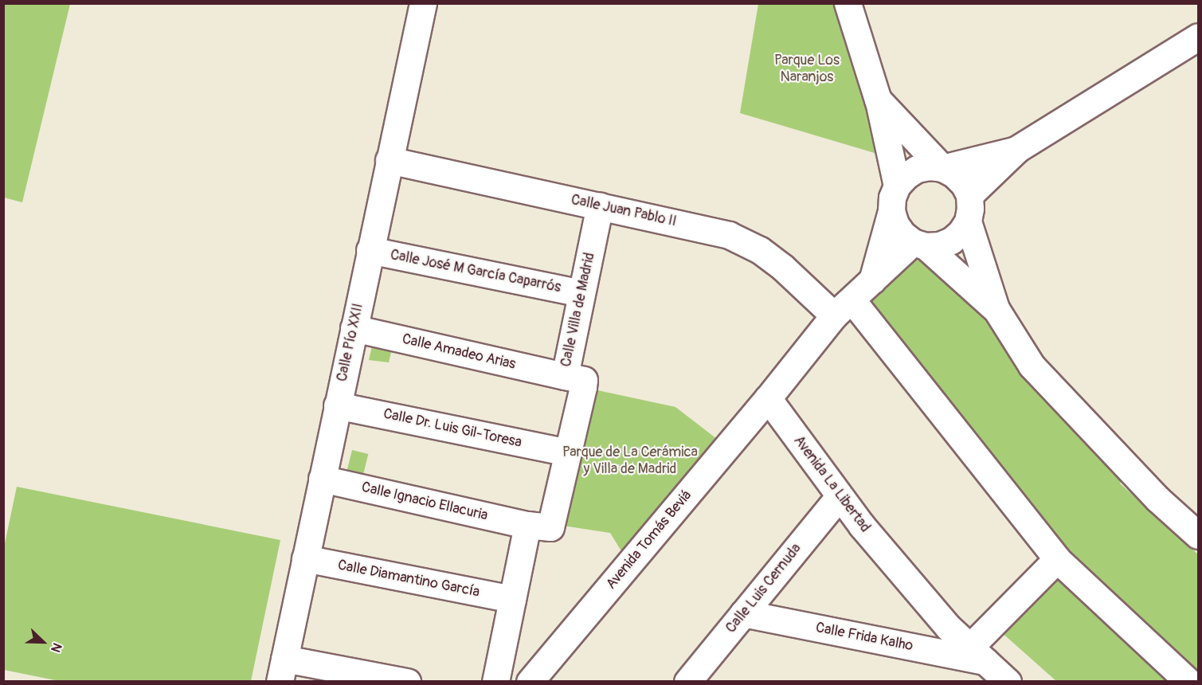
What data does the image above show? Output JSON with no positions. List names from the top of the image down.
{
  "streets": {
    "street": [
      "Calle Juan Pablo II",
      "Calle José M García Caparrós",
      "Calle Villa de Madrid",
      "Calle Pío XXII",
      "Calle Amadeo Arias",
      "Calle Dr. Luis Gil-Toresa",
      "Avenida La Libertad",
      "Calle Ignacio Ellacuria",
      "Avenida Tomás Beviá",
      "Calle Diamantino García",
      "Calle Luis Cernuda",
      "Calle Frida Kalho"
    ]
  },
  "crossings": [
    ["Calle Juan Pablo II", "Calle Villa de Madrid"],
    ["Calle Juan Pablo II", "Calle Pío XXII"],
    ["Calle José M García Caparrós", "Calle Villa de Madrid"],
    ["Calle José M García Caparrós", "Calle Pío XXII"],
    ["Calle Villa de Madrid", "Calle Amadeo Arias"],
    ["Calle Villa de Madrid", "Calle Dr. Luis Gil-Toresa"],
    ["Calle Villa de Madrid", "Calle Ignacio Ellacuria"],
    ["Calle Pío XXII", "Calle Amadeo Arias"],
    ["Calle Pío XXII", "Calle Dr. Luis Gil-Toresa"],
    ["Calle Pío XXII", "Calle Ignacio Ellacuria"],
    ["Calle Pío XXII", "Calle Diamantino García"],
    ["Avenida La Libertad", "Avenida Tomás Beviá"],
    ["Avenida La Libertad", "Calle Luis Cernuda"],
    ["Avenida La Libertad", "Calle Frida Kalho"],
    ["Calle Luis Cernuda", "Calle Frida Kalho"]
  ],
  "parks": ["Parque Los Naranjos", "Parque de La Cerámica y Villa de Madrid"],
  "north": "bottom right"
}
